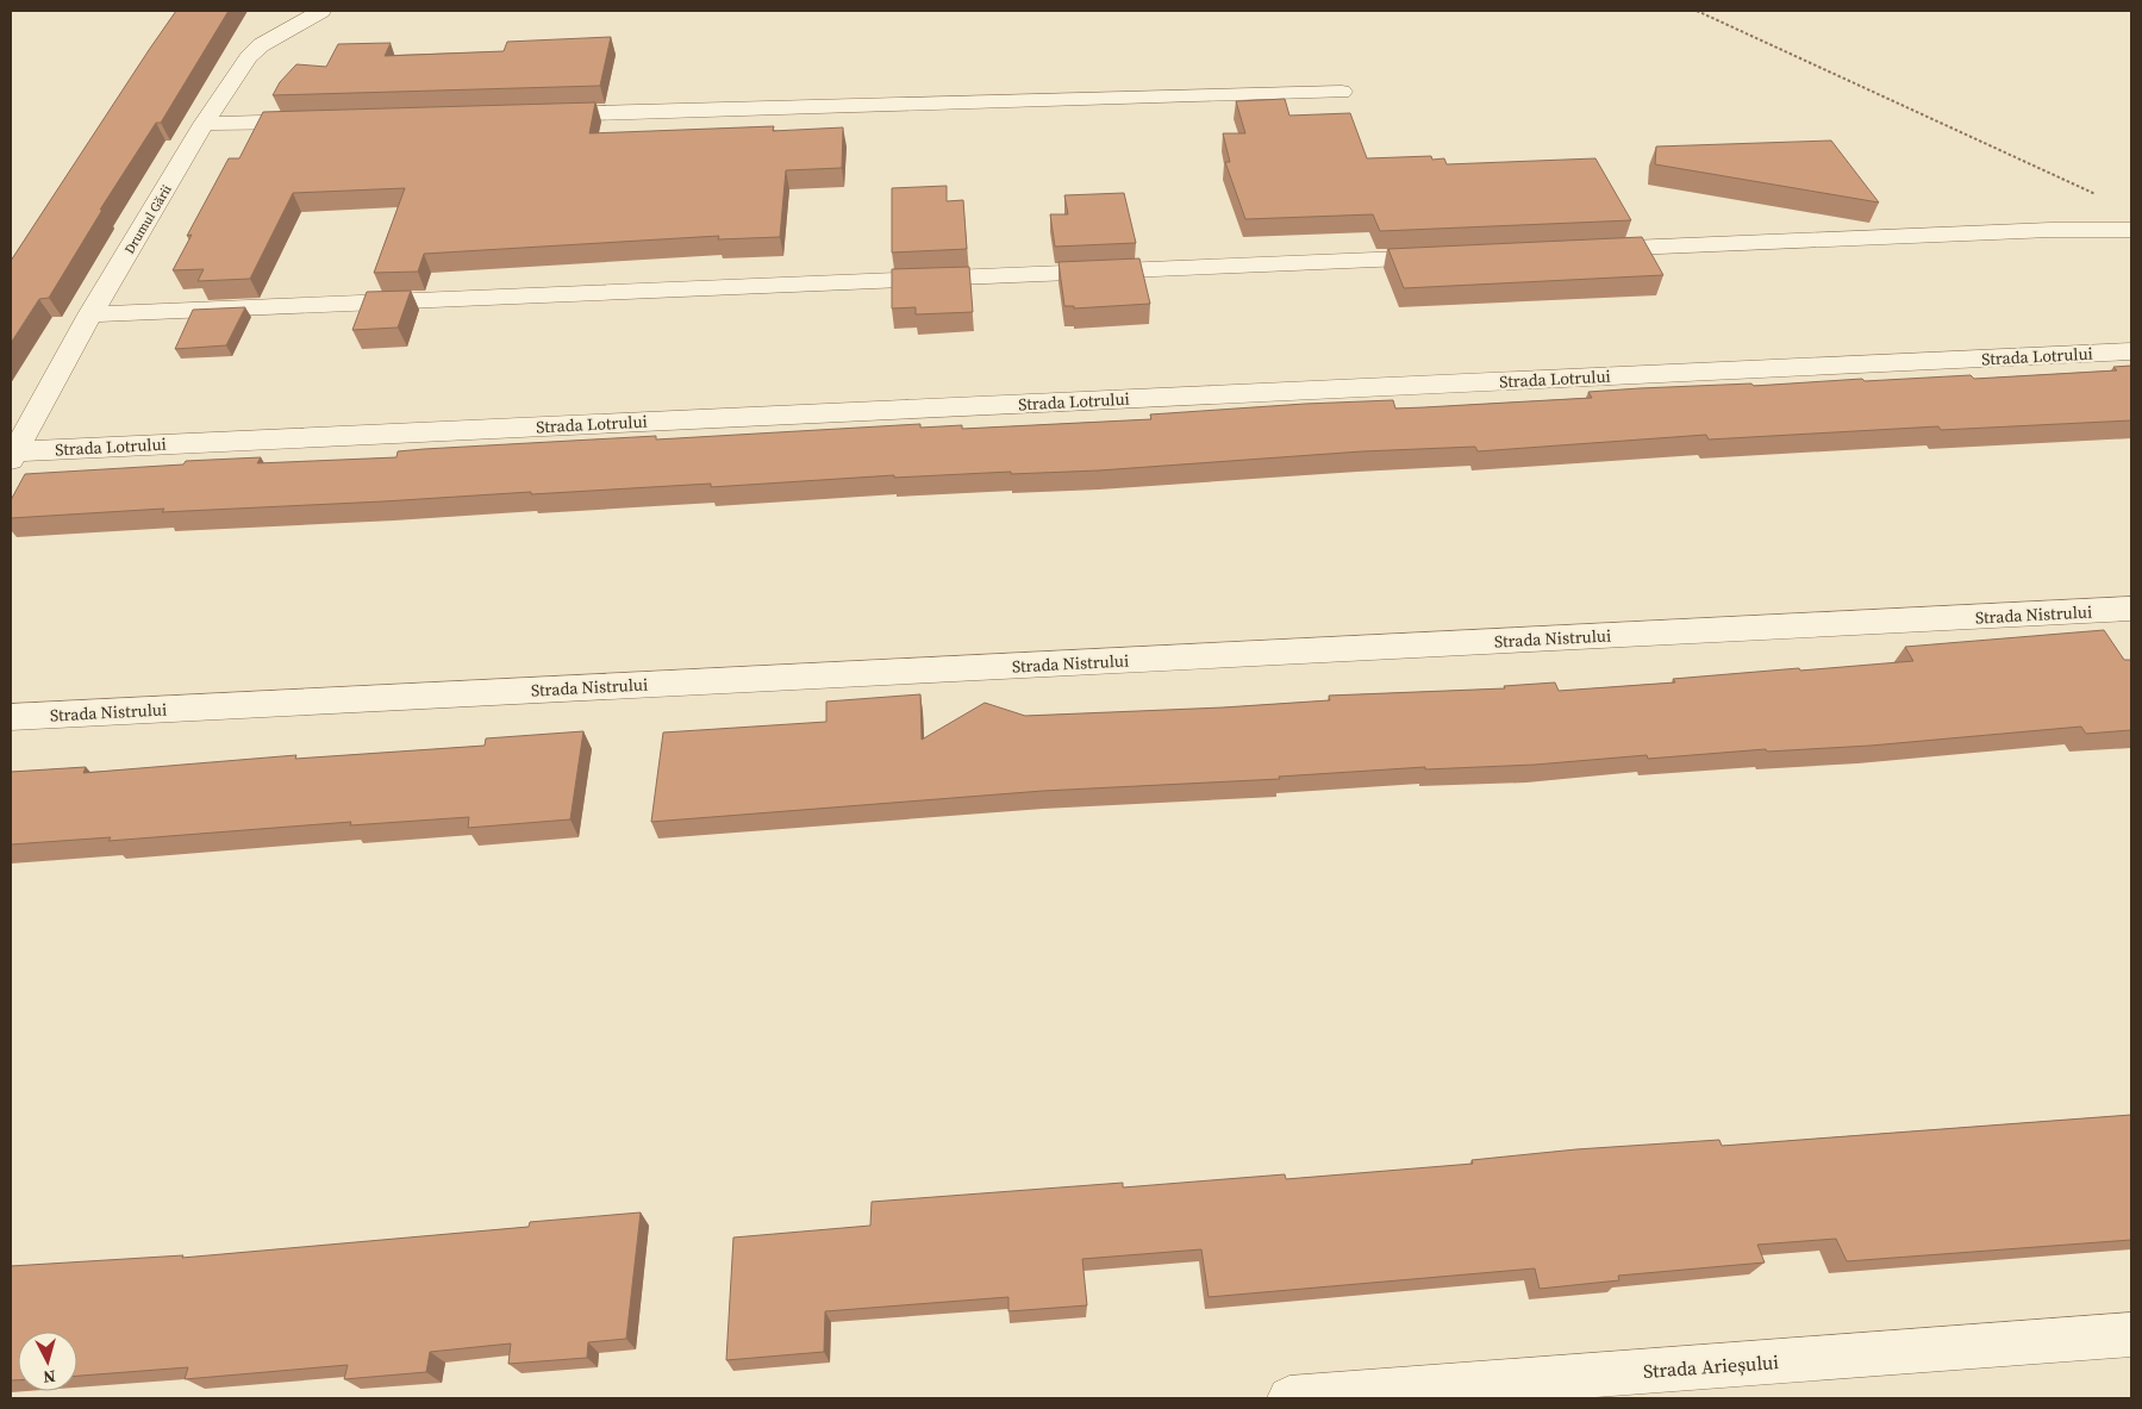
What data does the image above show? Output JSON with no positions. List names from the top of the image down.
{
  "streets": {
    "street": [
      "Drumul Gării",
      "Strada Lotrului",
      "Strada Nistrului",
      "Strada Arieșului"
    ]
  },
  "crossings": [
    ["Drumul Gării", "Strada Lotrului"]
  ],
  "north": "bottom"
}
